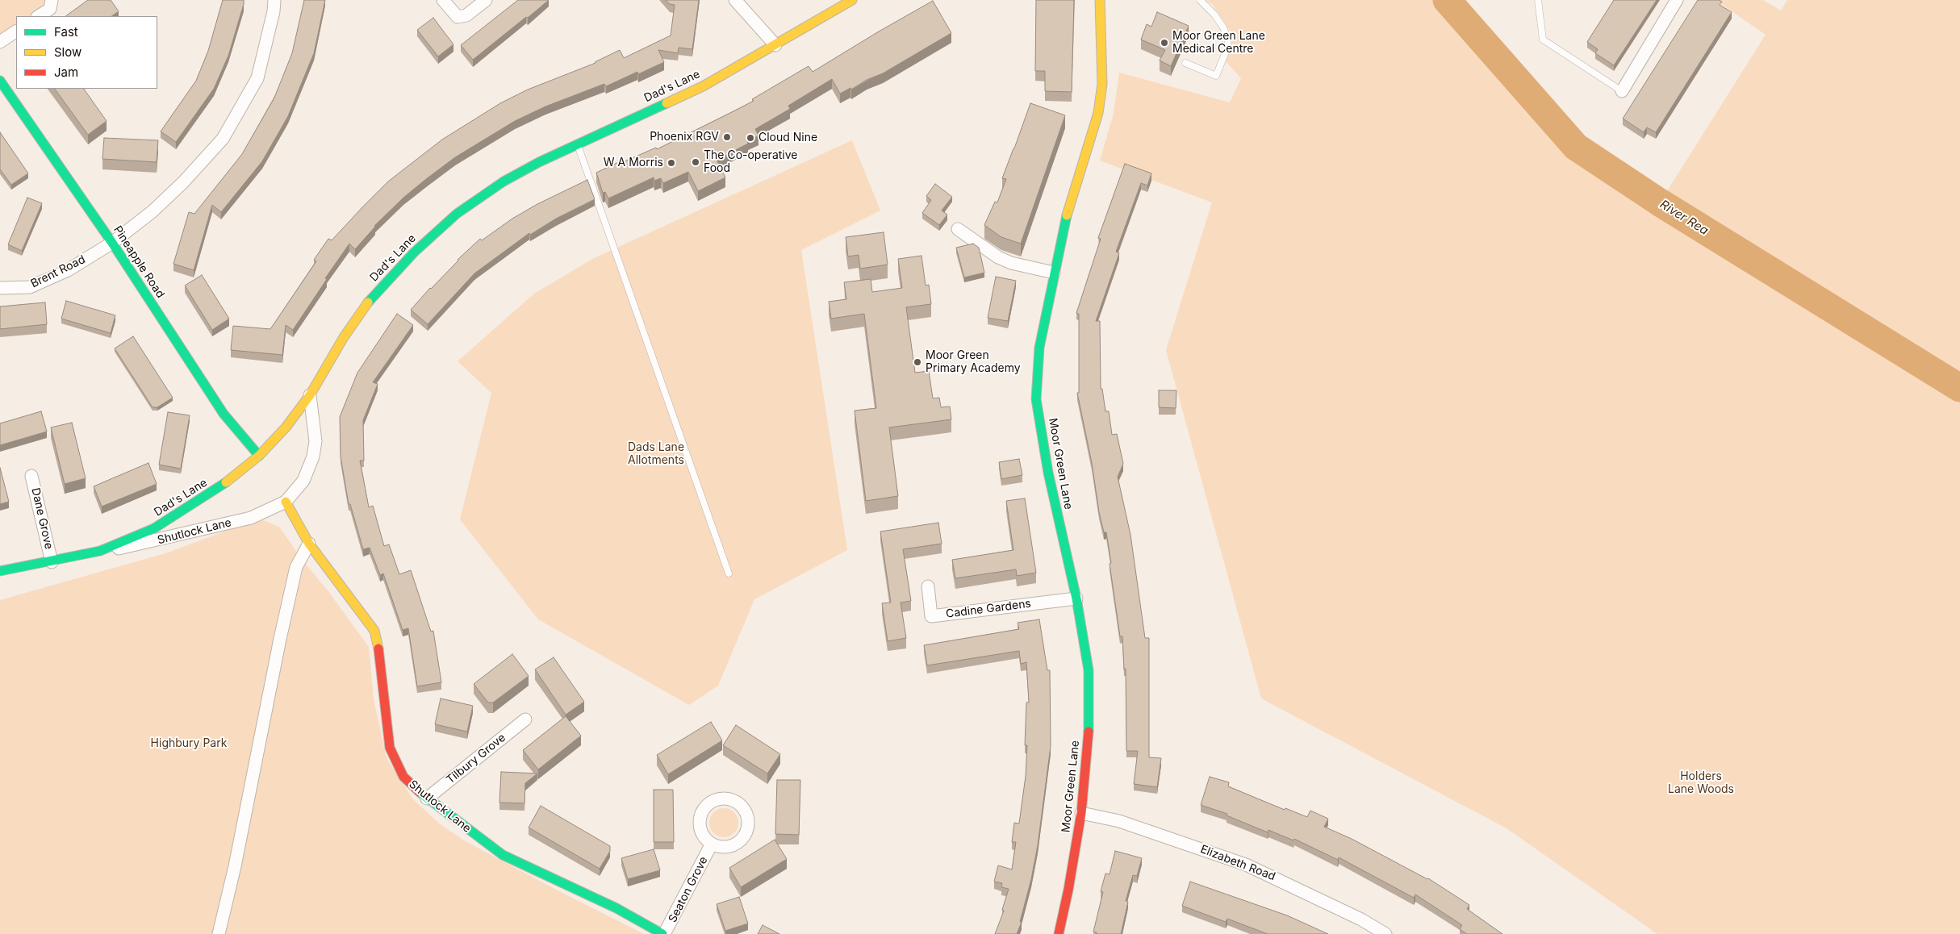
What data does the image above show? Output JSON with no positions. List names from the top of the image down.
{
  "streets": {
    "street": [
      "Dad's Lane",
      "Pineapple Road",
      "Brent Road",
      "Moor Green Lane",
      "Dane Grove",
      "Shutlock Lane",
      "Cadine Gardens",
      "Tilbury Grove",
      "Elizabeth Road",
      "Seaton Grove"
    ]
  },
  "crossings": [
    ["Dad's Lane", "Pineapple Road"],
    ["Dad's Lane", "Dane Grove"],
    ["Dad's Lane", "Shutlock Lane"],
    ["Pineapple Road", "Brent Road"],
    ["Moor Green Lane", "Cadine Gardens"],
    ["Moor Green Lane", "Elizabeth Road"],
    ["Shutlock Lane", "Tilbury Grove"],
    ["Shutlock Lane", "Seaton Grove"]
  ],
  "water": ["River Rea"],
  "parks": ["Dads Lane Allotments", "Highbury Park", "Holders Lane Woods"],
  "places": [
    "Moor Green Lane Medical Centre",
    "Phoenix RGV",
    "Cloud Nine",
    "The Co-operative Food",
    "W A Morris",
    "Moor Green Primary Academy"
  ],
  "legend": ["Fast", "Slow", "Jam"]
}
